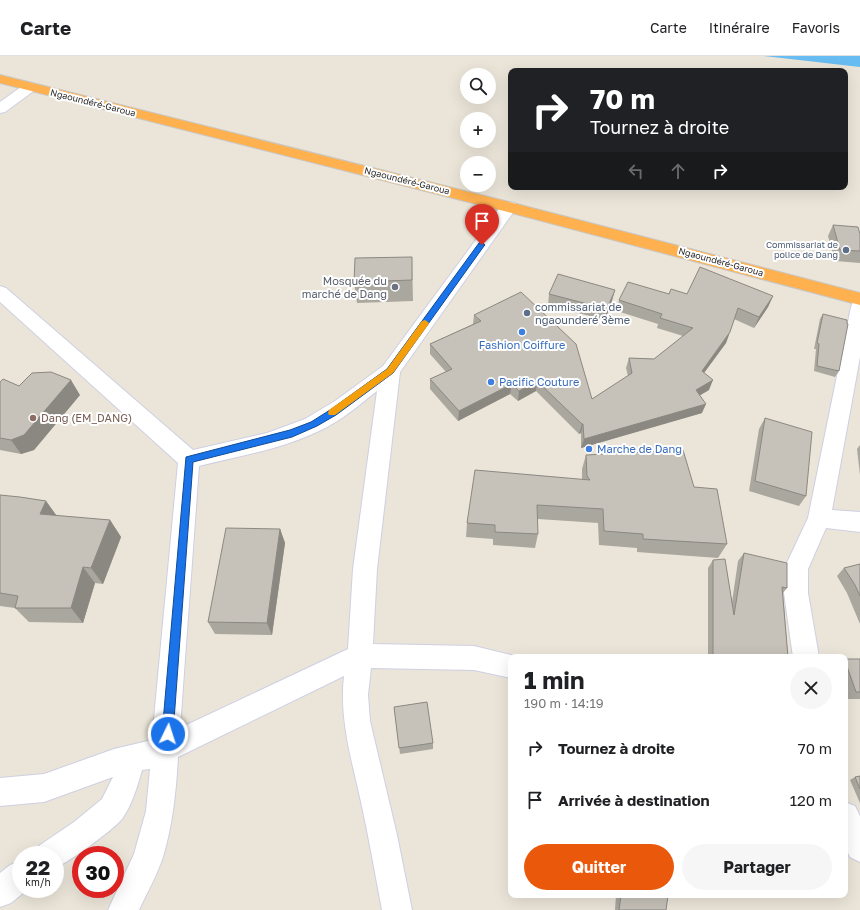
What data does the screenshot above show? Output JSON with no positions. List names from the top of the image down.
{
  "streets": {
    "highway": ["Ngaoundéré-Garoua"]
  },
  "places": [
    "Commissariat de police de Dang",
    "Mosquée du marché de Dang",
    "commissariat de ngaounderé 3ème",
    "Fashion Coiffure",
    "Pacific Couture",
    "Dang (EM_DANG)",
    "Marche de Dang"
  ],
  "page": {
    "header": "Carte",
    "nav": ["Carte", "Itinéraire", "Favoris"],
    "map_buttons": ["+", "−"],
    "turn": ["70 m", "Tournez à droite"],
    "heading": ["1 min", "190 m · 14:19"],
    "list": [
      {
        "name": "Tournez à droite",
        "value": "70 m"
      },
      {
        "name": "Arrivée à destination",
        "value": "120 m"
      }
    ],
    "buttons": ["Quitter", "Partager"],
    "speed": "22 km/h",
    "limit": "30"
  }
}
